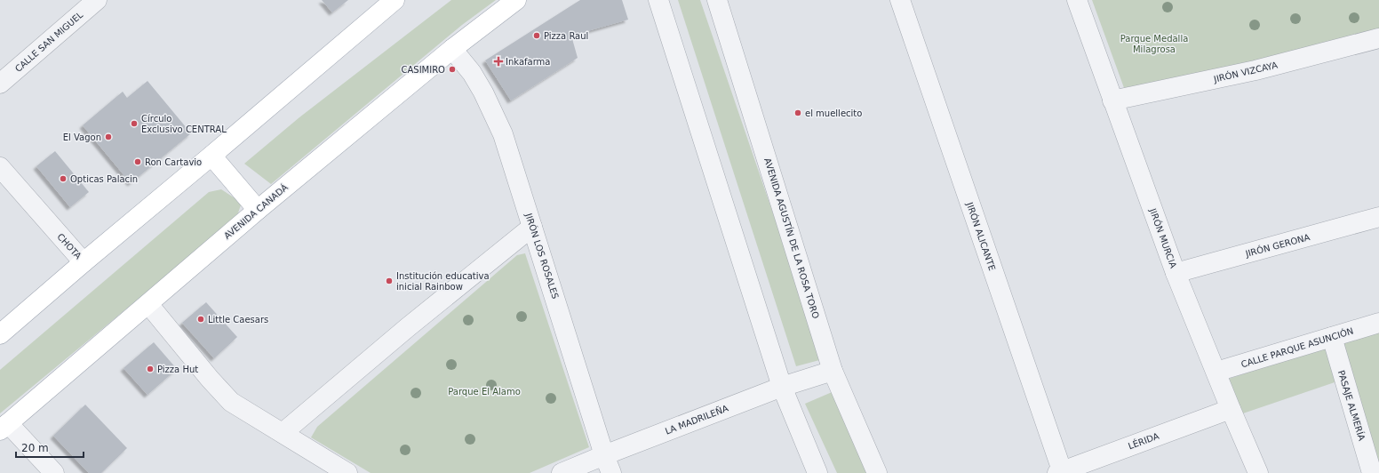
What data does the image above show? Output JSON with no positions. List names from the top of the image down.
{
  "streets": {
    "main road": ["AVENIDA CANADÁ"],
    "street": [
      "CALLE SAN MIGUEL",
      "JIRÓN VIZCAYA",
      "JIRÓN ALICANTE",
      "AVENIDA AGUSTÍN DE LA ROSA TORO",
      "JIRÓN MURCIA",
      "JIRÓN GERONA",
      "CHOTA",
      "JIRÓN LOS ROSALES",
      "CALLE PARQUE ASUNCIÓN",
      "PASAJE ALMERÍA",
      "LA MADRILEÑA",
      "LÉRIDA"
    ]
  },
  "crossings": [
    ["JIRÓN VIZCAYA", "JIRÓN MURCIA"],
    ["AVENIDA CANADÁ", "JIRÓN LOS ROSALES"],
    ["JIRÓN ALICANTE", "LÉRIDA"],
    ["AVENIDA AGUSTÍN DE LA ROSA TORO", "LA MADRILEÑA"],
    ["JIRÓN MURCIA", "JIRÓN GERONA"],
    ["JIRÓN MURCIA", "CALLE PARQUE ASUNCIÓN"],
    ["JIRÓN MURCIA", "LÉRIDA"],
    ["JIRÓN LOS ROSALES", "LA MADRILEÑA"],
    ["CALLE PARQUE ASUNCIÓN", "PASAJE ALMERÍA"]
  ],
  "parks": ["Parque Medalla Milagrosa", "Parque El Alamo"],
  "places": {
    "other": [
      "Pizza Raul",
      "CASIMIRO",
      "el muellecito",
      "Círculo Exclusivo CENTRAL",
      "El Vagon",
      "Ron Cartavio",
      "Opticas Palacin",
      "Institución educativa inicial Rainbow",
      "Little Caesars",
      "Pizza Hut"
    ],
    "health": ["Inkafarma"]
  },
  "scale_bar": "20 m"
}
